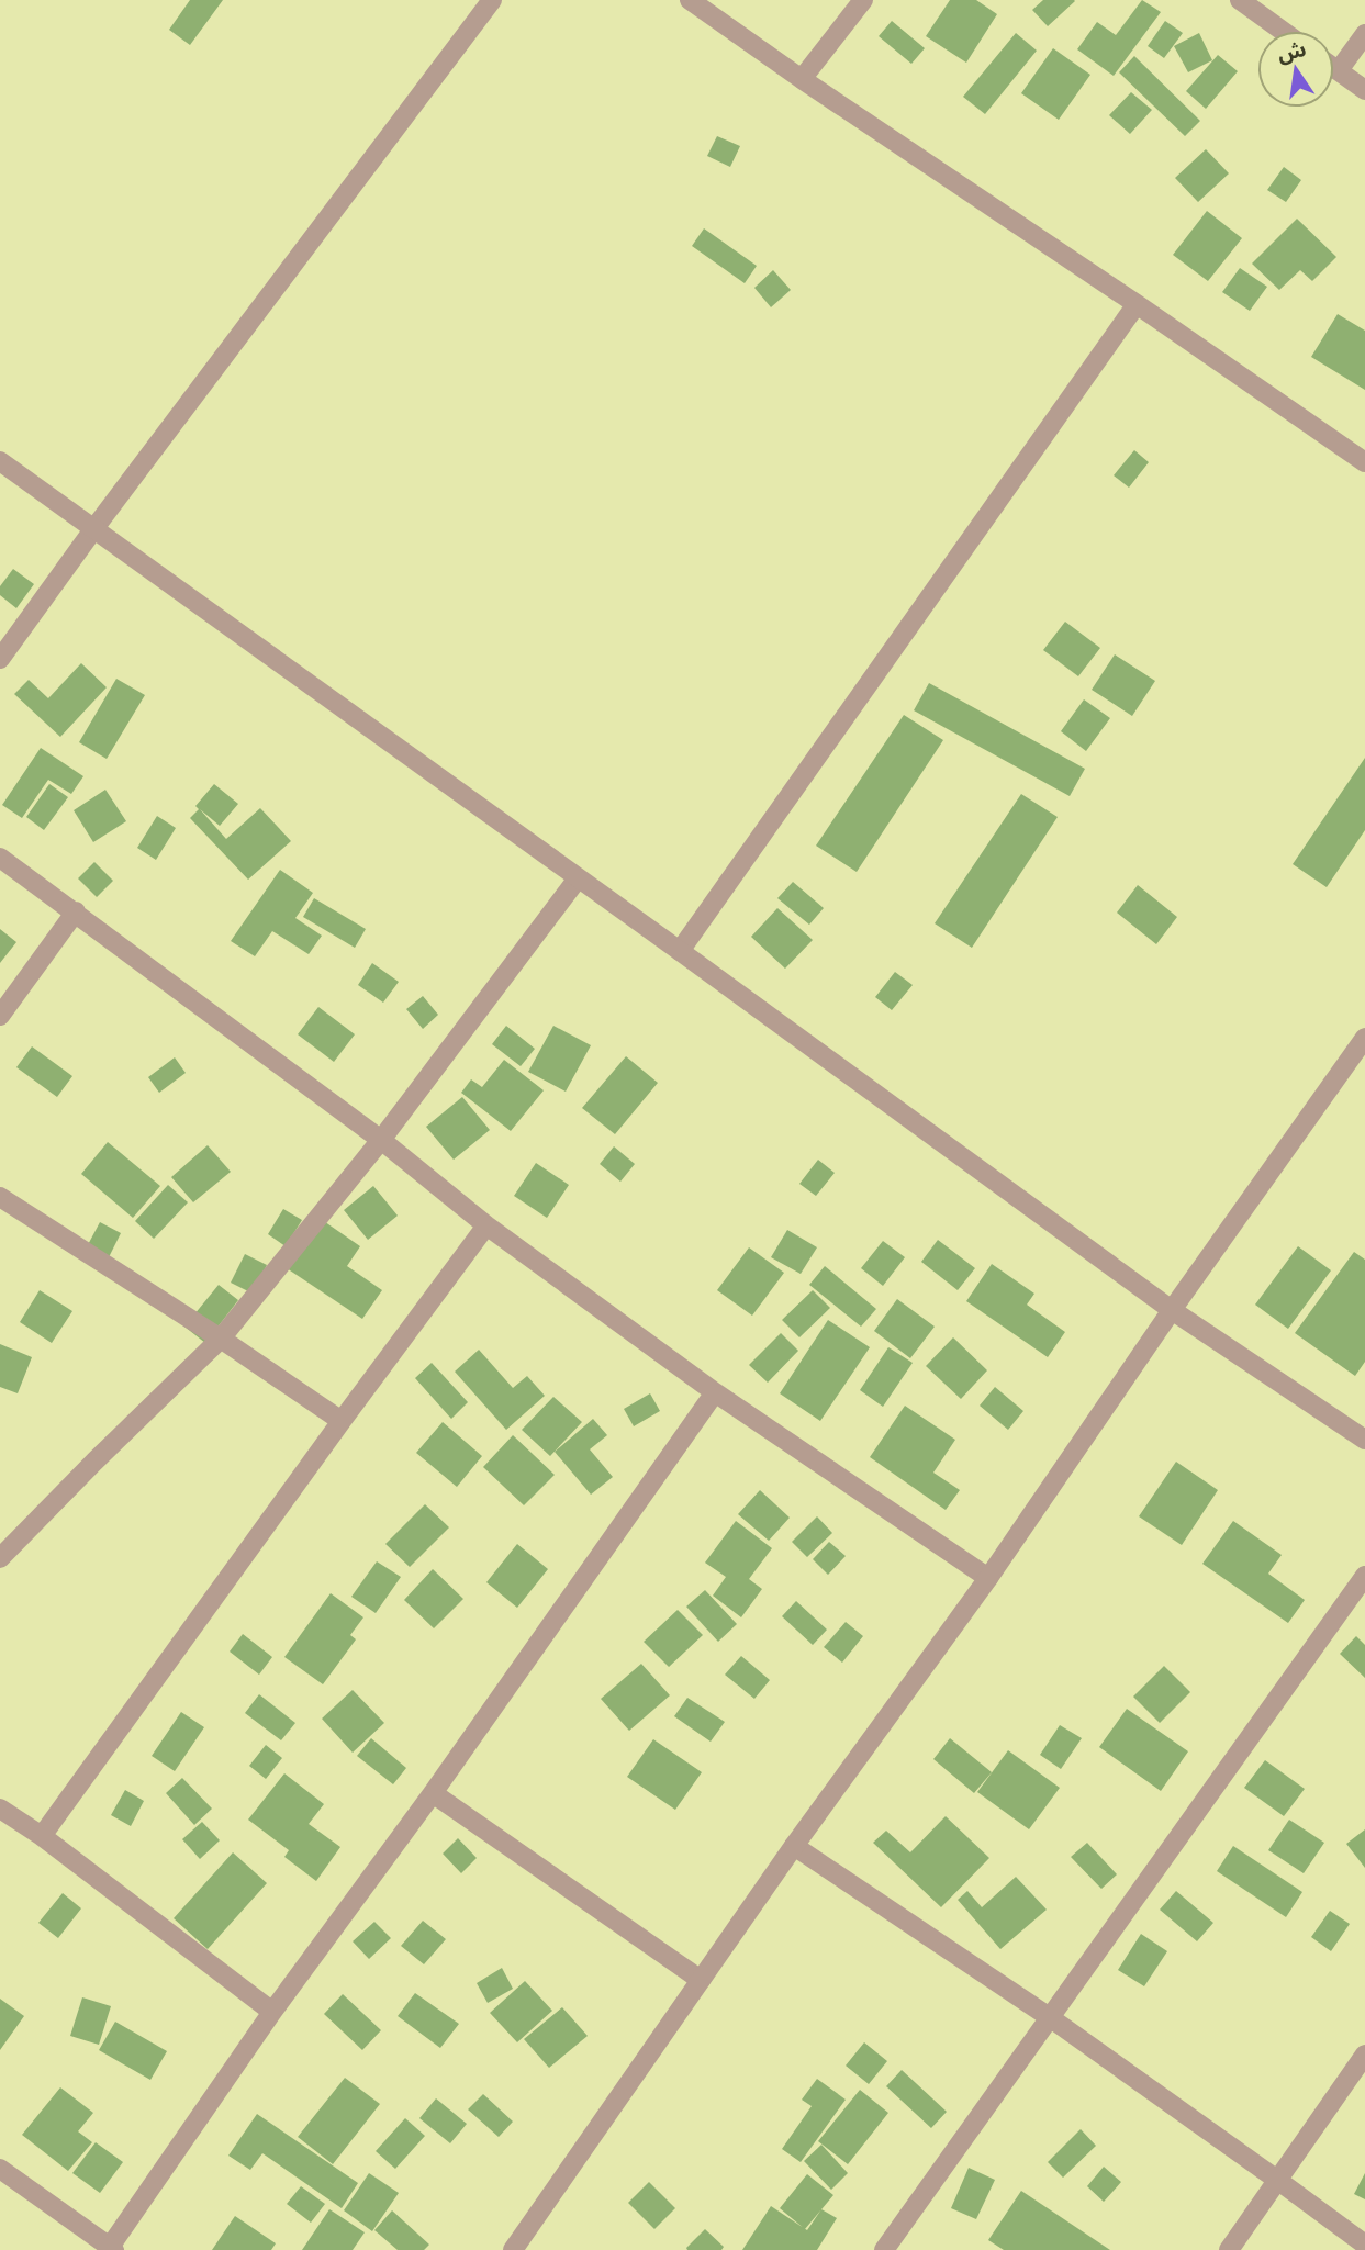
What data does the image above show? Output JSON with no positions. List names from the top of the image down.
{
  "north": "top"
}
